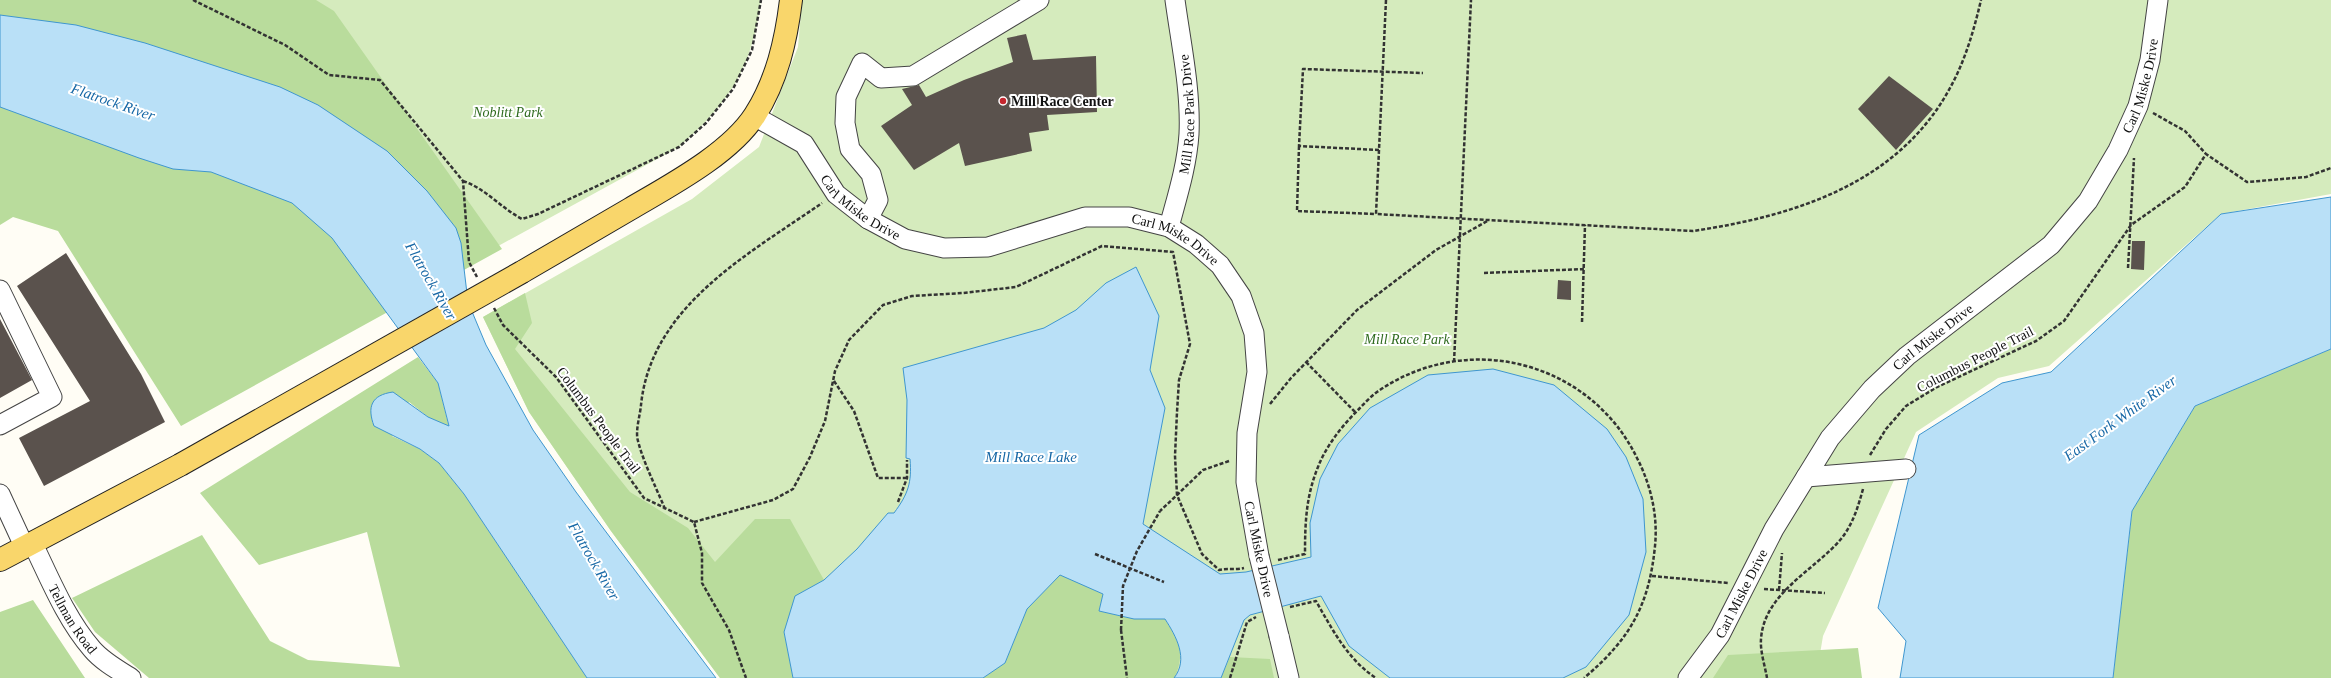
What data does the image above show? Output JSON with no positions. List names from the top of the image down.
{
  "streets": {
    "street": ["Carl Miske Drive", "Mill Race Park Drive", "Tellman Road"],
    "path": ["Columbus People Trail"]
  },
  "crossings": [
    ["Carl Miske Drive", "Mill Race Park Drive"]
  ],
  "water": ["Flatrock River", "East Fork White River", "Mill Race Lake"],
  "parks": ["Noblitt Park", "Mill Race Park"],
  "places": ["Mill Race Center"]
}
